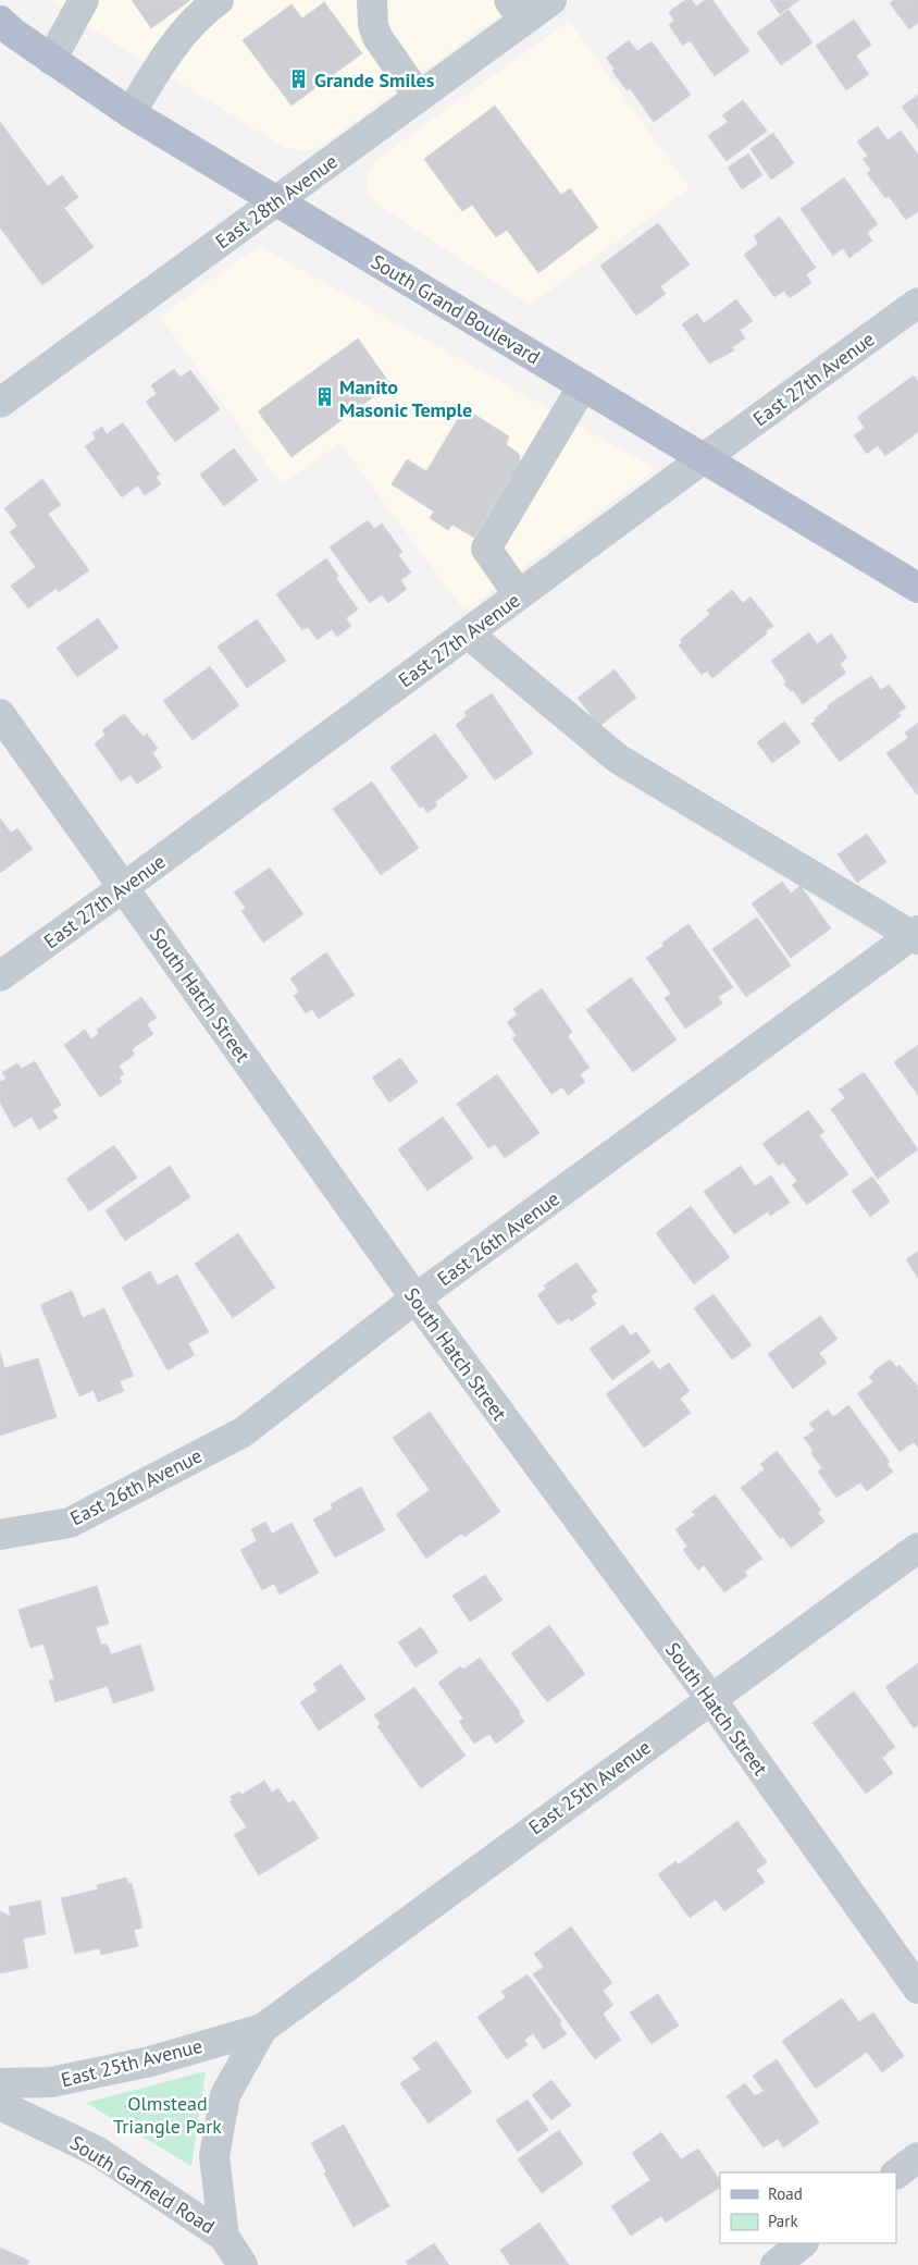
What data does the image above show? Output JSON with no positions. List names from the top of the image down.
{
  "streets": {
    "main road": ["South Grand Boulevard"],
    "street": [
      "East 28th Avenue",
      "East 27th Avenue",
      "South Hatch Street",
      "East 26th Avenue",
      "East 25th Avenue",
      "South Garfield Road"
    ]
  },
  "crossings": [
    ["East 28th Avenue", "South Grand Boulevard"],
    ["South Grand Boulevard", "East 27th Avenue"],
    ["East 27th Avenue", "South Hatch Street"],
    ["South Hatch Street", "East 26th Avenue"],
    ["South Hatch Street", "East 25th Avenue"],
    ["East 25th Avenue", "South Garfield Road"]
  ],
  "parks": ["Olmstead Triangle Park"],
  "places": {
    "building": ["Grande Smiles", "Manito Masonic Temple"]
  },
  "legend": ["Road", "Park"]
}
